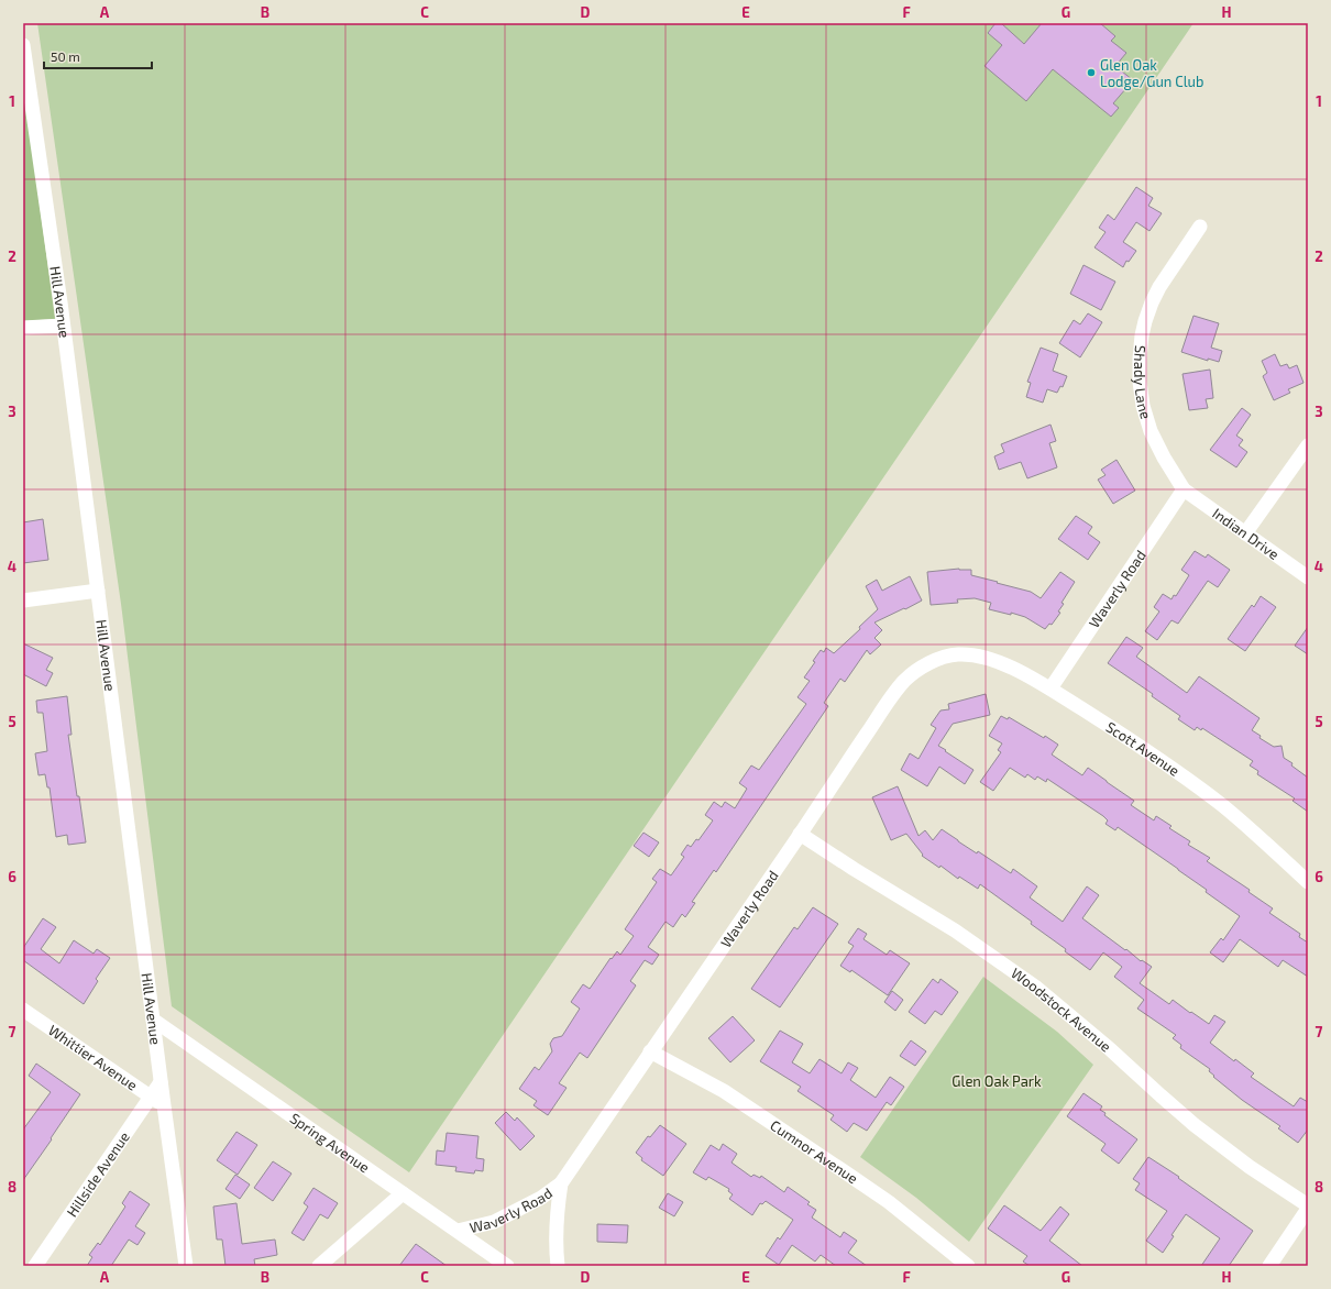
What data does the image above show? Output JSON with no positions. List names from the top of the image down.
{
  "streets": {
    "street": [
      "Hill Avenue",
      "Shady Lane",
      "Indian Drive",
      "Waverly Road",
      "Scott Avenue",
      "Woodstock Avenue",
      "Whittier Avenue",
      "Spring Avenue",
      "Cumnor Avenue",
      "Hillside Avenue"
    ]
  },
  "crossings": [
    ["Hill Avenue", "Whittier Avenue"],
    ["Hill Avenue", "Spring Avenue"],
    ["Hill Avenue", "Hillside Avenue"],
    ["Shady Lane", "Indian Drive"],
    ["Shady Lane", "Waverly Road"],
    ["Indian Drive", "Waverly Road"],
    ["Waverly Road", "Scott Avenue"],
    ["Waverly Road", "Woodstock Avenue"],
    ["Waverly Road", "Spring Avenue"],
    ["Waverly Road", "Cumnor Avenue"],
    ["Whittier Avenue", "Hillside Avenue"]
  ],
  "parks": ["Glen Oak Park"],
  "places": ["Glen Oak Lodge/Gun Club"],
  "scale_bar": "50 m",
  "grid": {
    "columns": [
      "A",
      "B",
      "C",
      "D",
      "E",
      "F",
      "G",
      "H"
    ],
    "rows": [
      "1",
      "2",
      "3",
      "4",
      "5",
      "6",
      "7",
      "8"
    ]
  }
}
